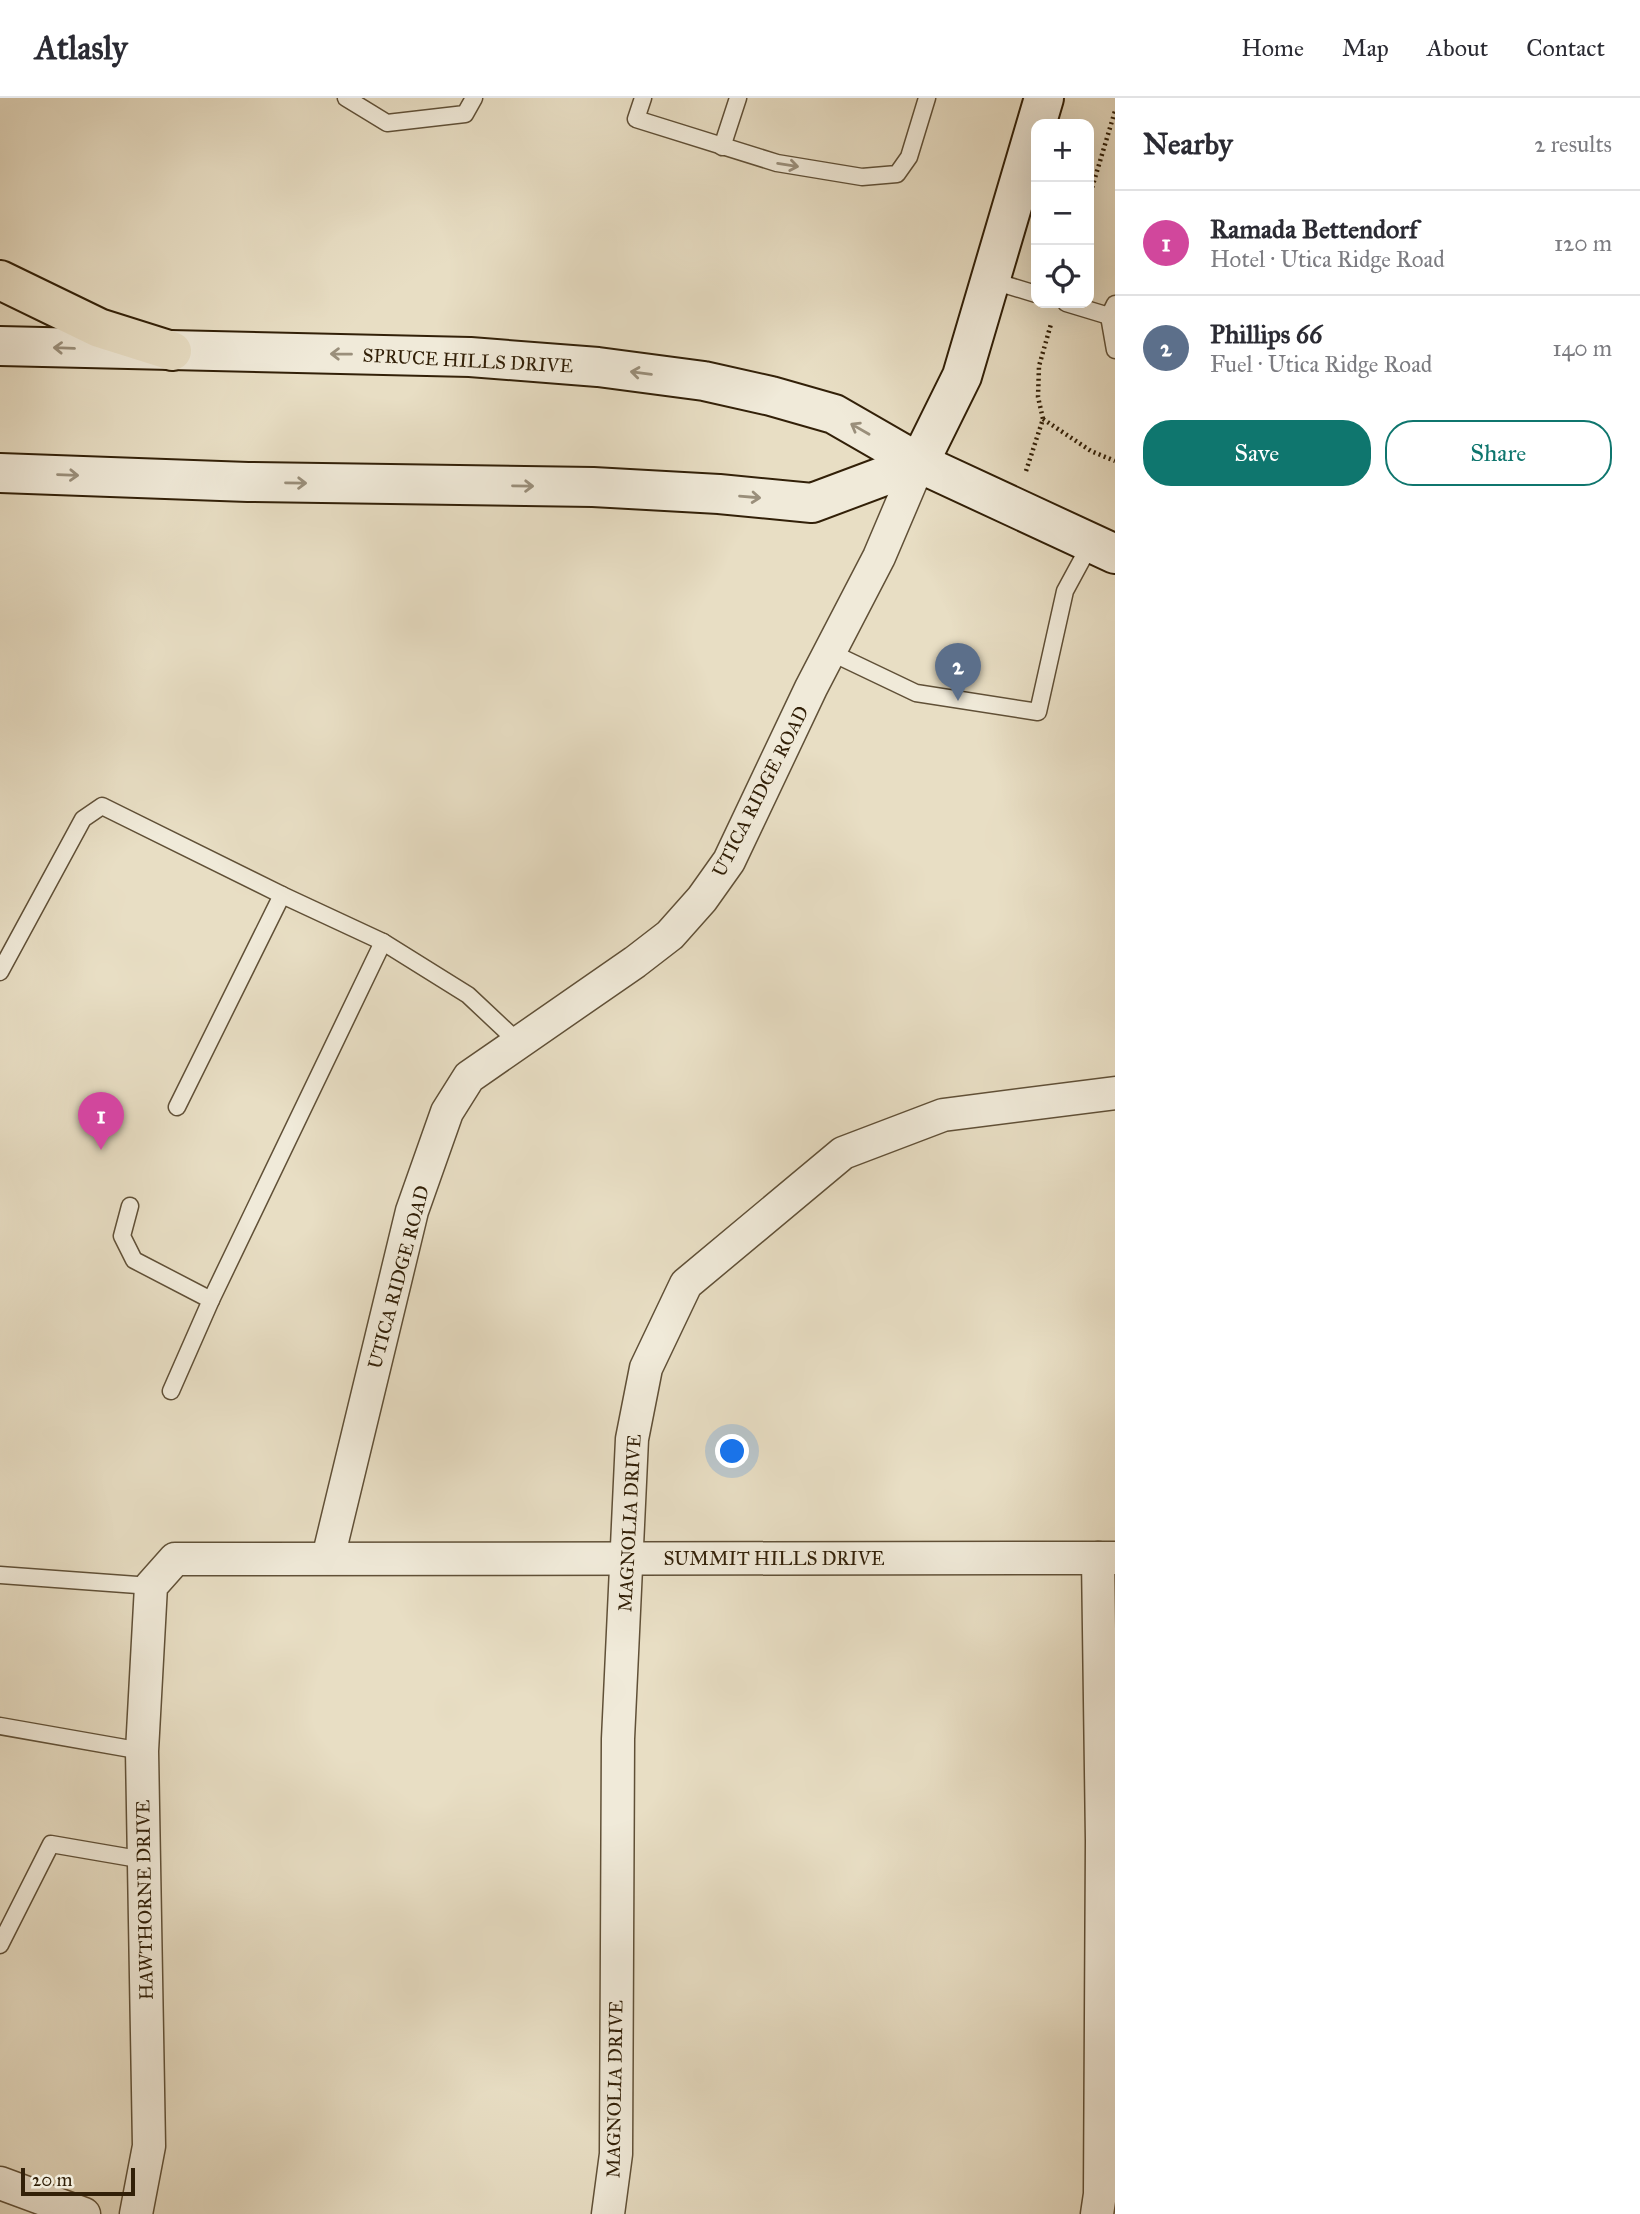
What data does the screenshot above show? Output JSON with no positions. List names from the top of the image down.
{
  "streets": {
    "main road": ["SPRUCE HILLS DRIVE", "UTICA RIDGE ROAD"],
    "street": ["MAGNOLIA DRIVE", "SUMMIT HILLS DRIVE", "HAWTHORNE DRIVE"]
  },
  "crossings": [
    ["SPRUCE HILLS DRIVE", "UTICA RIDGE ROAD"],
    ["UTICA RIDGE ROAD", "SUMMIT HILLS DRIVE"],
    ["MAGNOLIA DRIVE", "SUMMIT HILLS DRIVE"],
    ["SUMMIT HILLS DRIVE", "HAWTHORNE DRIVE"]
  ],
  "scale_bar": "20 m",
  "page": {
    "header": "Atlasly",
    "nav": [
      "Home",
      "Map",
      "About",
      "Contact"
    ],
    "heading": ["Nearby", "2 results"],
    "map_buttons": ["+", "−"],
    "list": [
      {
        "mark": "1",
        "name": "Ramada Bettendorf",
        "note": "Hotel · Utica Ridge Road",
        "value": "120 m"
      },
      {
        "mark": "2",
        "name": "Phillips 66",
        "note": "Fuel · Utica Ridge Road",
        "value": "140 m"
      }
    ],
    "buttons": ["Save", "Share"],
    "pins": ["2", "1"],
    "scale": "20 m"
  }
}
